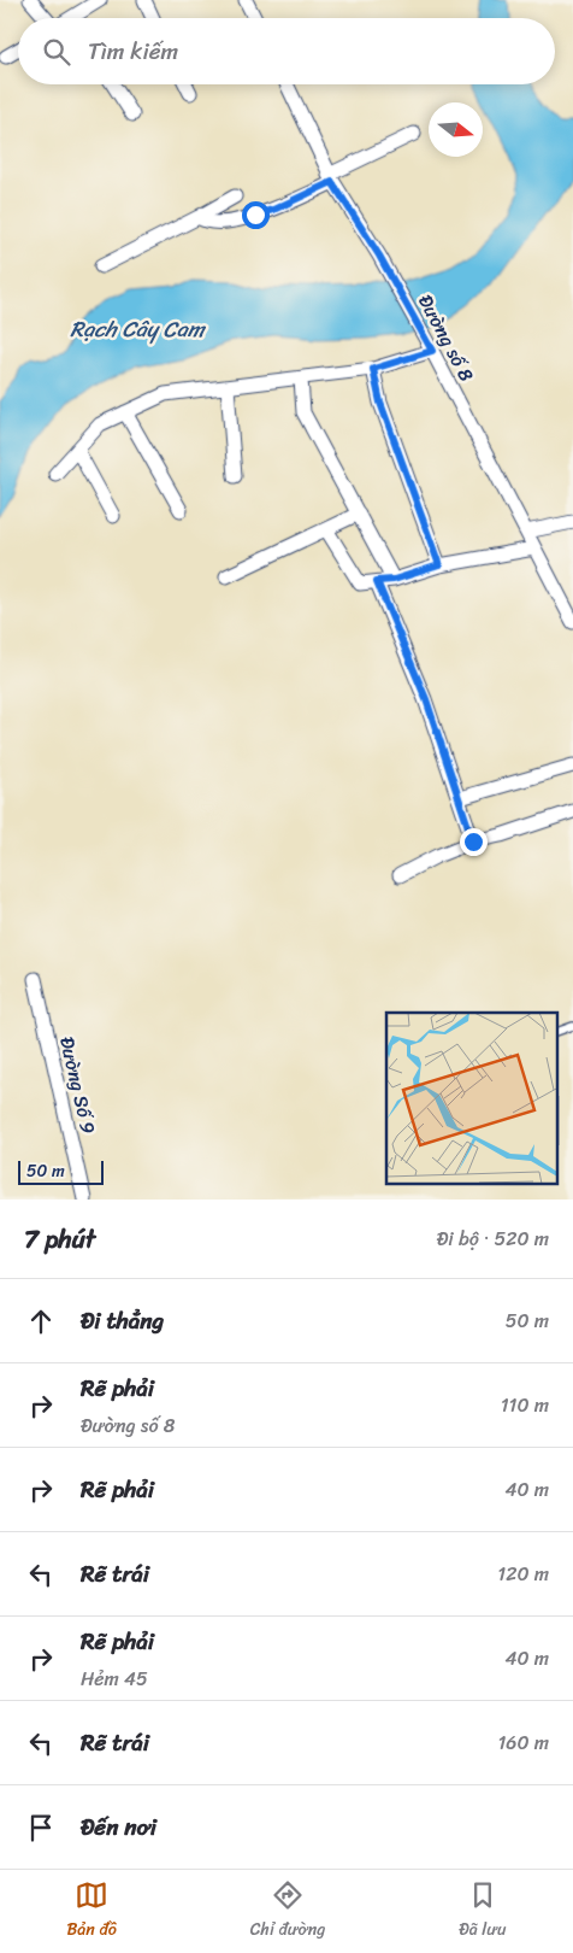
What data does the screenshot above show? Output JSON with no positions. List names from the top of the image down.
{
  "streets": {
    "street": ["Đường số 8", "Đường Số 9"]
  },
  "water": ["Rạch Cây Cam"],
  "scale_bar": "50 m",
  "north": "right",
  "page": {
    "search": "Tìm kiếm",
    "scale": "50 m",
    "heading": ["7 phút", "Đi bộ · 520 m"],
    "list": [
      ["Đi thẳng", "50 m"],
      ["Rẽ phải", "Đường số 8", "110 m"],
      ["Rẽ phải", "40 m"],
      ["Rẽ trái", "120 m"],
      ["Rẽ phải", "Hẻm 45", "40 m"],
      ["Rẽ trái", "160 m"],
      "Đến nơi"
    ],
    "nav": ["Bản đồ", "Chỉ đường", "Đã lưu"]
  }
}
